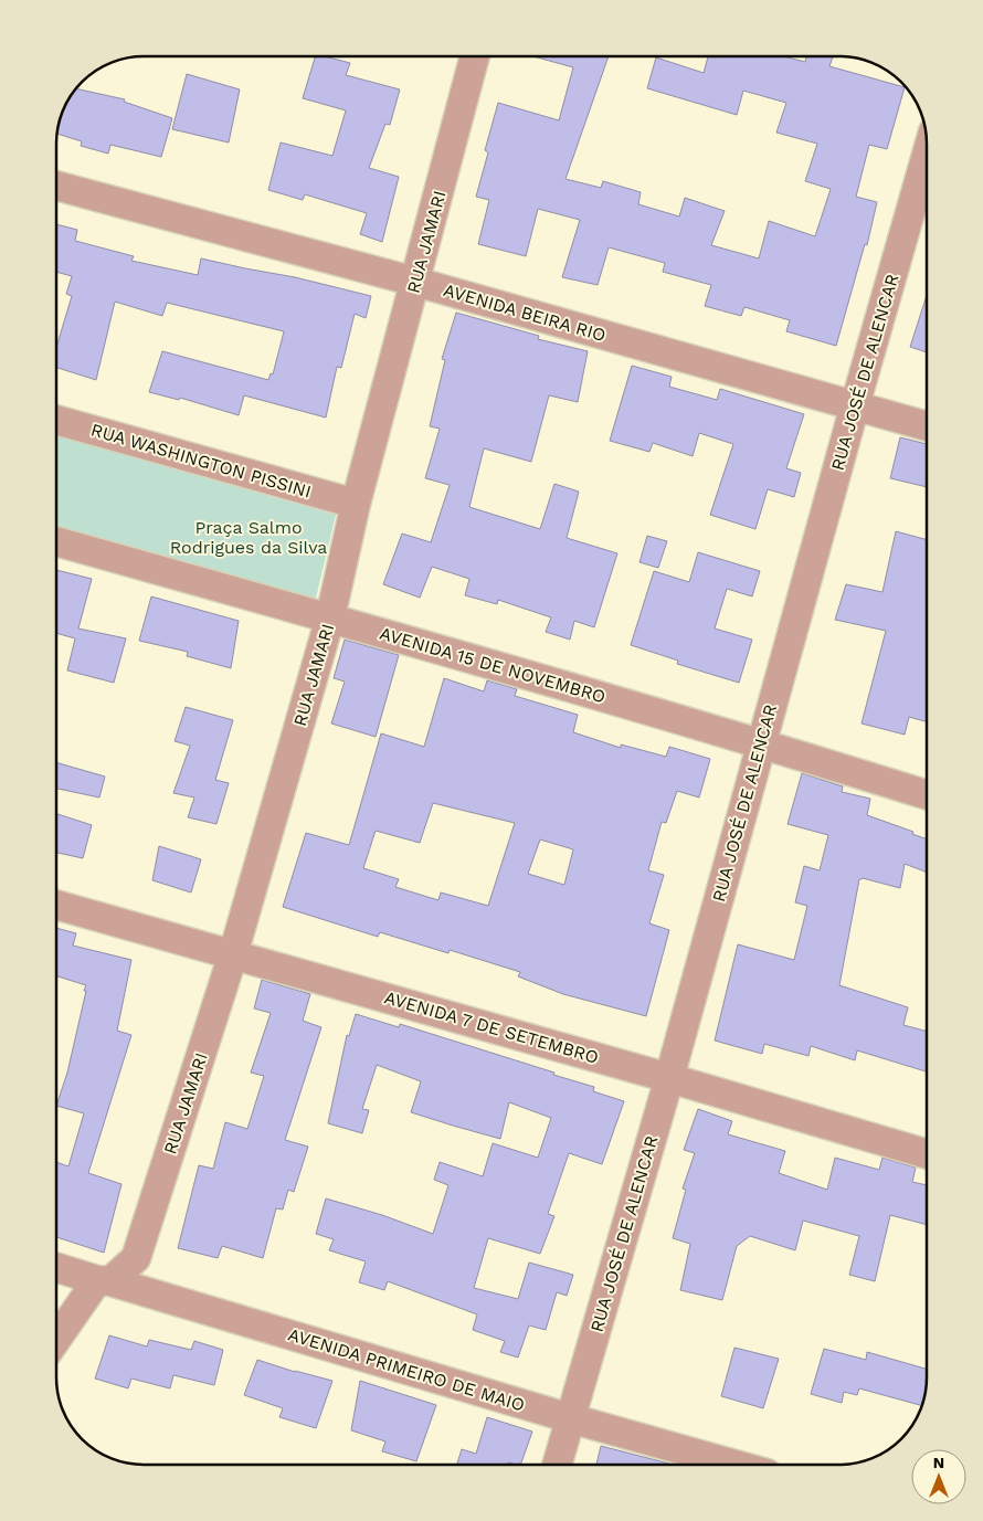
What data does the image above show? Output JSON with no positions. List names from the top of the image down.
{
  "streets": {
    "street": [
      "RUA JAMARI",
      "AVENIDA BEIRA RIO",
      "RUA JOSÉ DE ALENCAR",
      "RUA WASHINGTON PISSINI",
      "AVENIDA 15 DE NOVEMBRO",
      "AVENIDA 7 DE SETEMBRO",
      "AVENIDA PRIMEIRO DE MAIO"
    ]
  },
  "crossings": [
    ["RUA JAMARI", "AVENIDA BEIRA RIO"],
    ["RUA JAMARI", "RUA WASHINGTON PISSINI"],
    ["RUA JAMARI", "AVENIDA 15 DE NOVEMBRO"],
    ["RUA JAMARI", "AVENIDA 7 DE SETEMBRO"],
    ["RUA JAMARI", "AVENIDA PRIMEIRO DE MAIO"],
    ["AVENIDA BEIRA RIO", "RUA JOSÉ DE ALENCAR"],
    ["RUA JOSÉ DE ALENCAR", "AVENIDA 15 DE NOVEMBRO"],
    ["RUA JOSÉ DE ALENCAR", "AVENIDA 7 DE SETEMBRO"],
    ["RUA JOSÉ DE ALENCAR", "AVENIDA PRIMEIRO DE MAIO"]
  ],
  "parks": ["Praça Salmo Rodrigues da Silva"],
  "north": "top"
}
